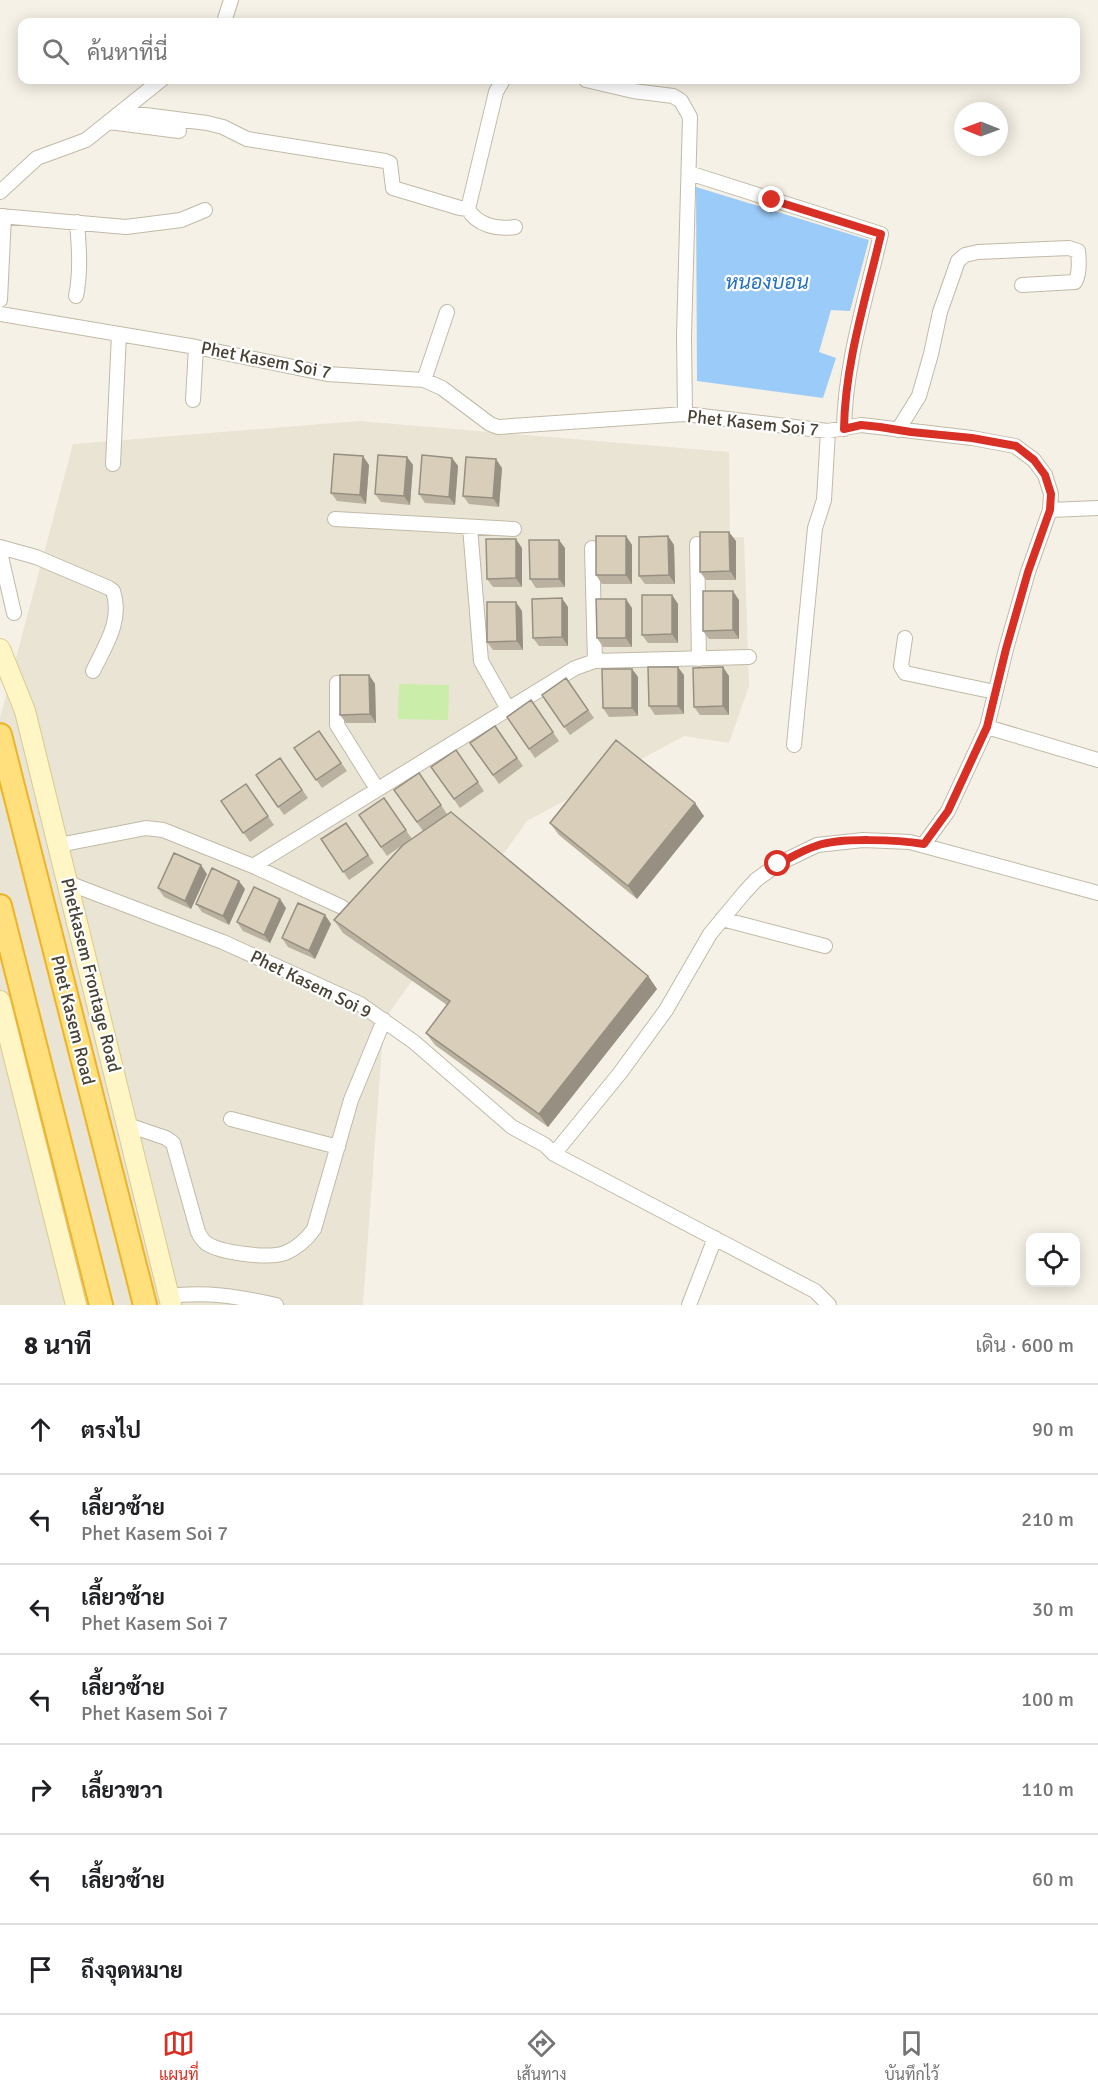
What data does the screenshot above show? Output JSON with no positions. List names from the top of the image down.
{
  "streets": {
    "highway": ["Phet Kasem Road"],
    "main road": ["Phetkasem Frontage Road"],
    "street": ["Phet Kasem Soi 7", "Phet Kasem Soi 9"]
  },
  "crossings": [
    ["Phetkasem Frontage Road", "Phet Kasem Soi 9"]
  ],
  "water": ["หนองบอน"],
  "north": "left",
  "page": {
    "search": "ค้นหาที่นี่",
    "heading": ["8 นาที", "เดิน · 600 m"],
    "list": [
      ["ตรงไป", "90 m"],
      ["เลี้ยวซ้าย", "Phet Kasem Soi 7", "210 m"],
      ["เลี้ยวซ้าย", "Phet Kasem Soi 7", "30 m"],
      ["เลี้ยวซ้าย", "Phet Kasem Soi 7", "100 m"],
      ["เลี้ยวขวา", "110 m"],
      ["เลี้ยวซ้าย", "60 m"],
      "ถึงจุดหมาย"
    ],
    "nav": ["แผนที่", "เส้นทาง", "บันทึกไว้"]
  }
}
